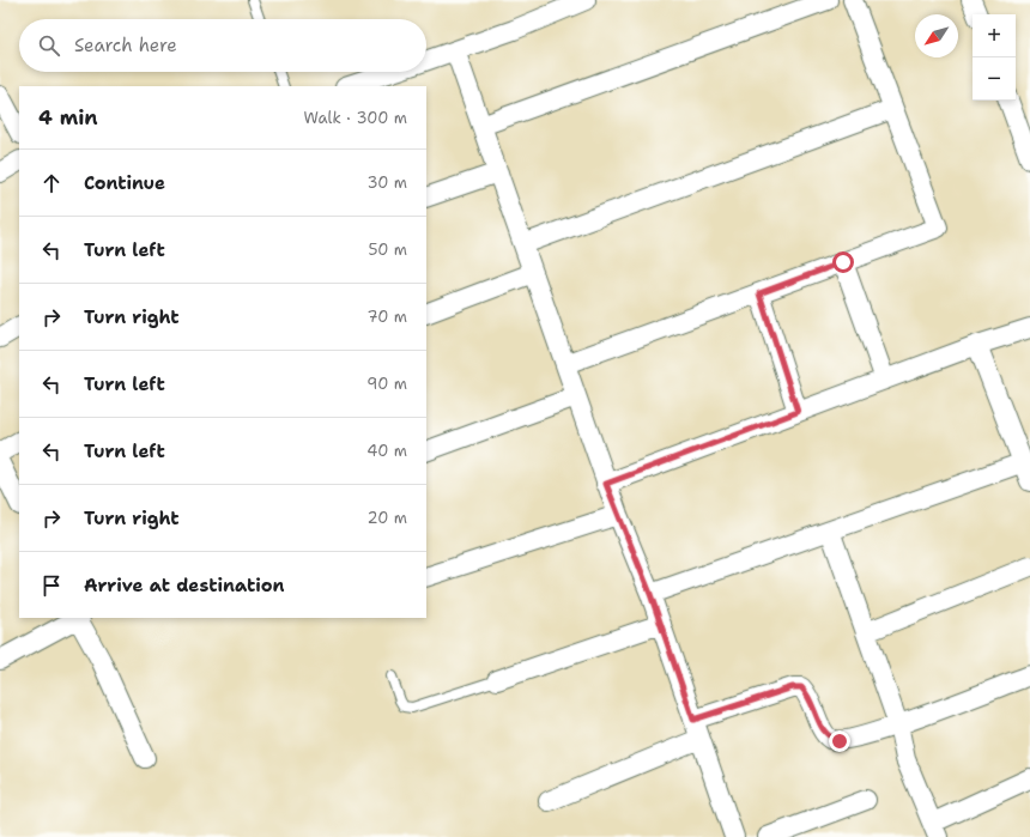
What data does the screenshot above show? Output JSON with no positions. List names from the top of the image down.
{
  "north": "bottom left",
  "page": {
    "map_buttons": ["+", "−"],
    "search": "Search here",
    "heading": ["4 min", "Walk · 300 m"],
    "list": [
      ["Continue", "30 m"],
      ["Turn left", "50 m"],
      ["Turn right", "70 m"],
      ["Turn left", "90 m"],
      ["Turn left", "40 m"],
      ["Turn right", "20 m"],
      "Arrive at destination"
    ]
  }
}
